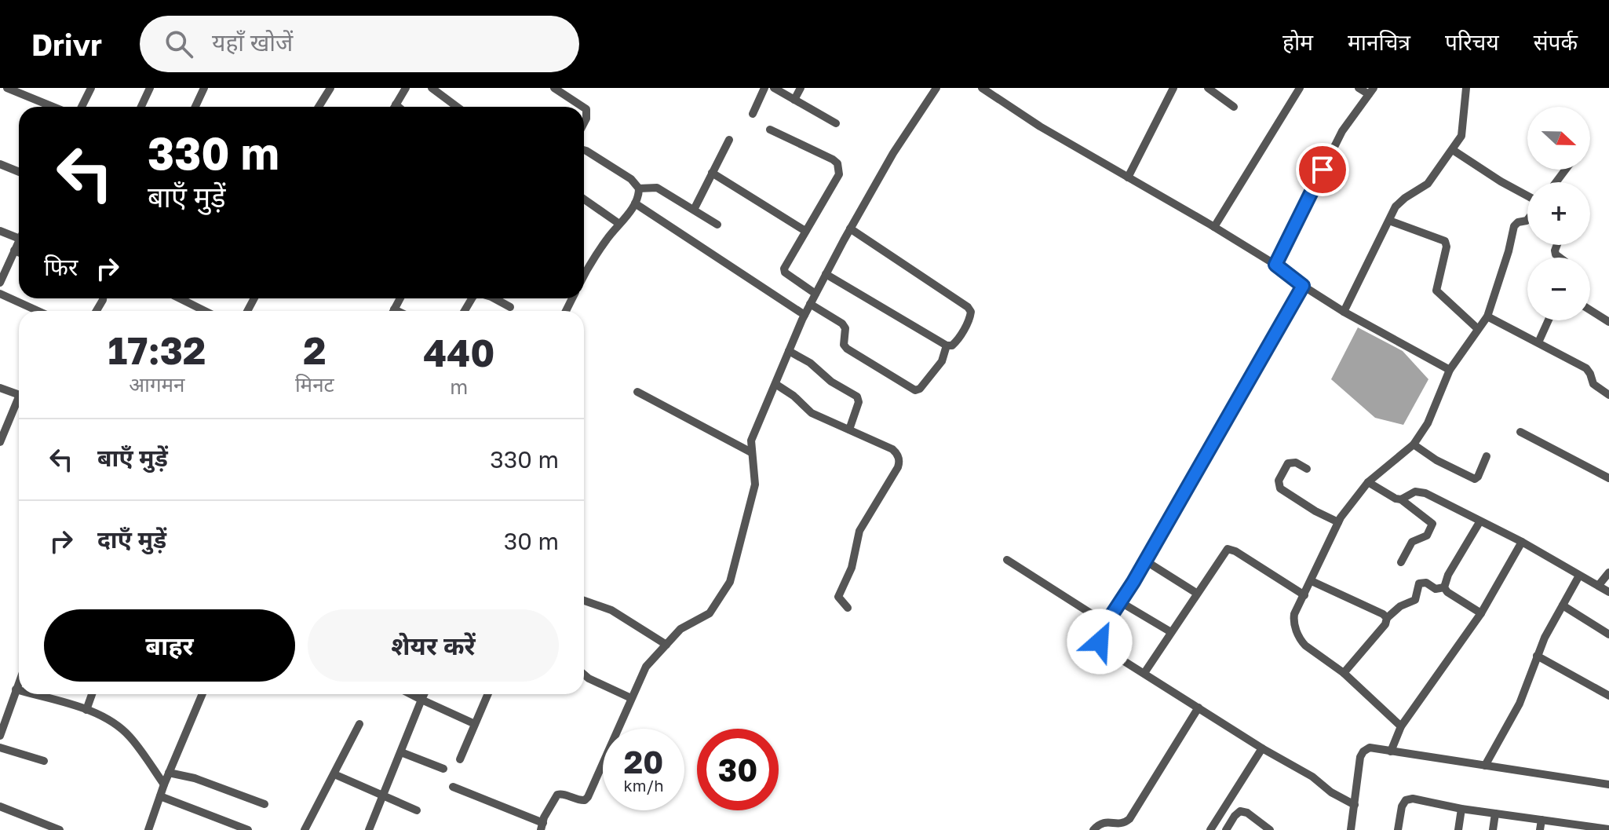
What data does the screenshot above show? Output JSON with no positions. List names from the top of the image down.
{
  "north": "right",
  "page": {
    "header": "Drivr",
    "search": "यहाँ खोजें",
    "nav": [
      "होम",
      "मानचित्र",
      "परिचय",
      "संपर्क"
    ],
    "map_buttons": ["+", "−"],
    "turn": ["330 m", "बाएँ मुड़ें"],
    "then": "फिर",
    "eta": [
      "17:32",
      "आगमन",
      "2",
      "मिनट",
      "440",
      "m"
    ],
    "list": [
      {
        "name": "बाएँ मुड़ें",
        "value": "330 m"
      },
      {
        "name": "दाएँ मुड़ें",
        "value": "30 m"
      }
    ],
    "buttons": ["बाहर", "शेयर करें"],
    "speed": "20 km/h",
    "limit": "30"
  }
}
